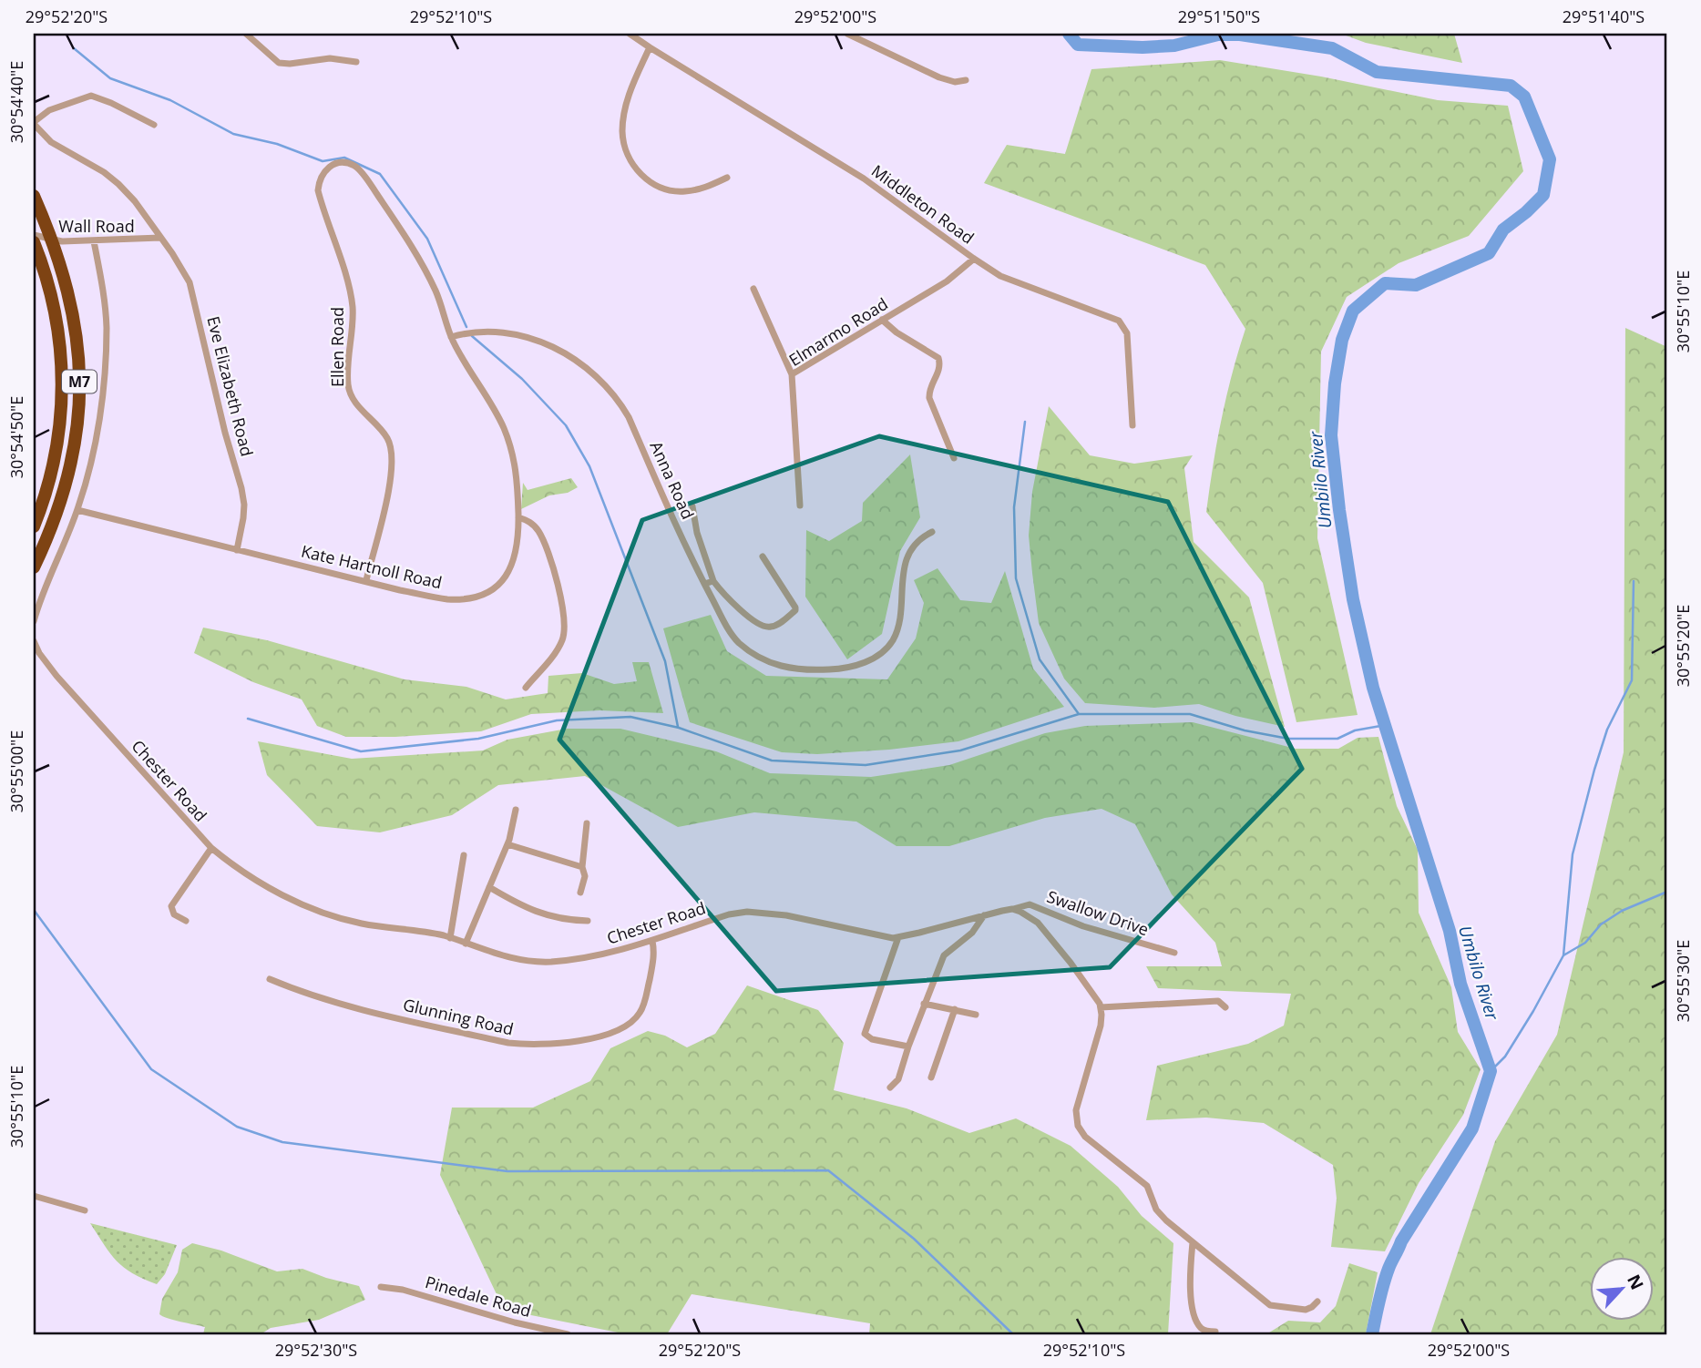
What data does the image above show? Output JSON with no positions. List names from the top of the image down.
{
  "streets": {
    "highway": ["M7"],
    "street": [
      "Middleton Road",
      "Wall Road",
      "Elmarmo Road",
      "Ellen Road",
      "Eve Elizabeth Road",
      "Anna Road",
      "Kate Hartnoll Road",
      "Chester Road",
      "Swallow Drive",
      "Glunning Road",
      "Pinedale Road"
    ]
  },
  "crossings": [
    ["Middleton Road", "Elmarmo Road"],
    ["Wall Road", "Eve Elizabeth Road"],
    ["Ellen Road", "Kate Hartnoll Road"],
    ["Eve Elizabeth Road", "Kate Hartnoll Road"],
    ["Anna Road", "Kate Hartnoll Road"],
    ["Chester Road", "Swallow Drive"],
    ["Chester Road", "Glunning Road"]
  ],
  "water": ["Umbilo River"],
  "north": "top right",
  "coordinates": [
    "29°52'20\"S",
    "29°52'10\"S",
    "29°52'00\"S",
    "29°51'50\"S",
    "29°51'40\"S",
    "30°54'40\"E",
    "30°55'10\"E",
    "30°54'50\"E",
    "30°55'20\"E",
    "30°55'00\"E",
    "30°55'30\"E",
    "29°52'30\"S"
  ]
}
